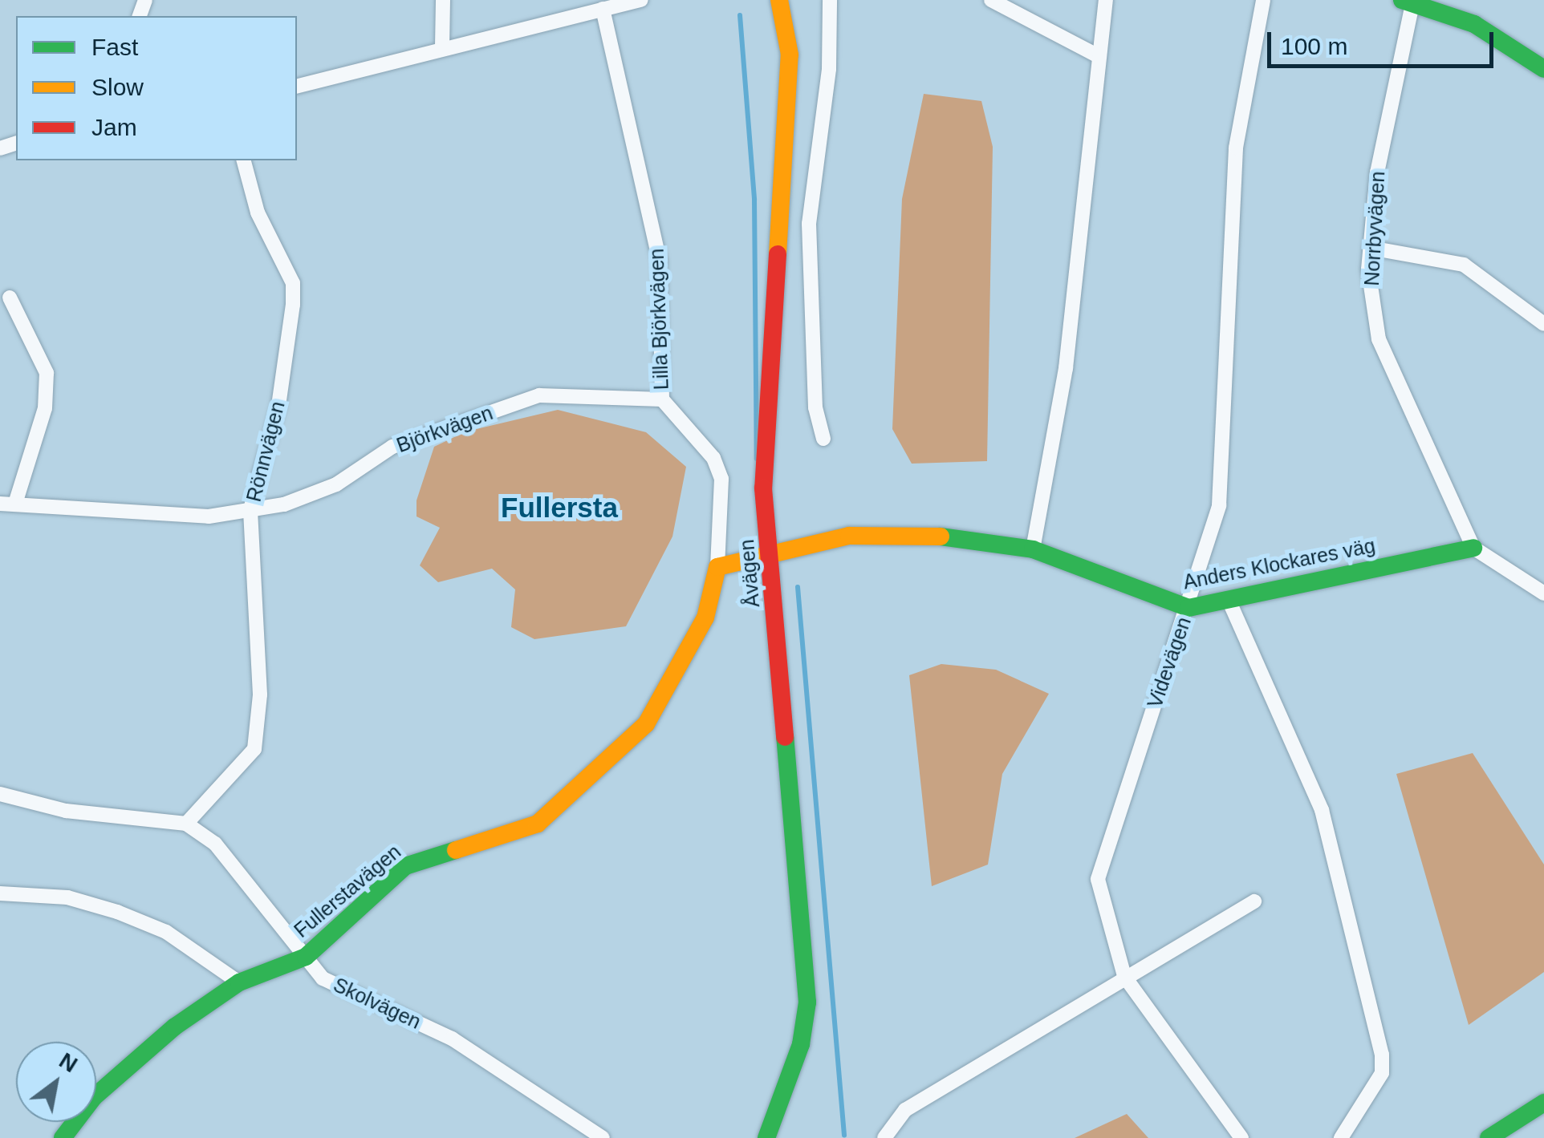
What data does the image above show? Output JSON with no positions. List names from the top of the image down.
{
  "streets": {
    "street": [
      "Norrbyvägen",
      "Lilla Björkvägen",
      "Björkvägen",
      "Rönnvägen",
      "Anders Klockares väg",
      "Åvägen",
      "Videvägen",
      "Fullerstavägen",
      "Skolvägen"
    ]
  },
  "crossings": [
    ["Norrbyvägen", "Anders Klockares väg"],
    ["Lilla Björkvägen", "Björkvägen"],
    ["Lilla Björkvägen", "Fullerstavägen"],
    ["Björkvägen", "Rönnvägen"],
    ["Rönnvägen", "Skolvägen"],
    ["Anders Klockares väg", "Åvägen"],
    ["Anders Klockares väg", "Videvägen"],
    ["Fullerstavägen", "Skolvägen"]
  ],
  "districts": ["Fullersta"],
  "legend": ["Fast", "Slow", "Jam"],
  "scale_bar": "100 m",
  "north": "top right"
}
